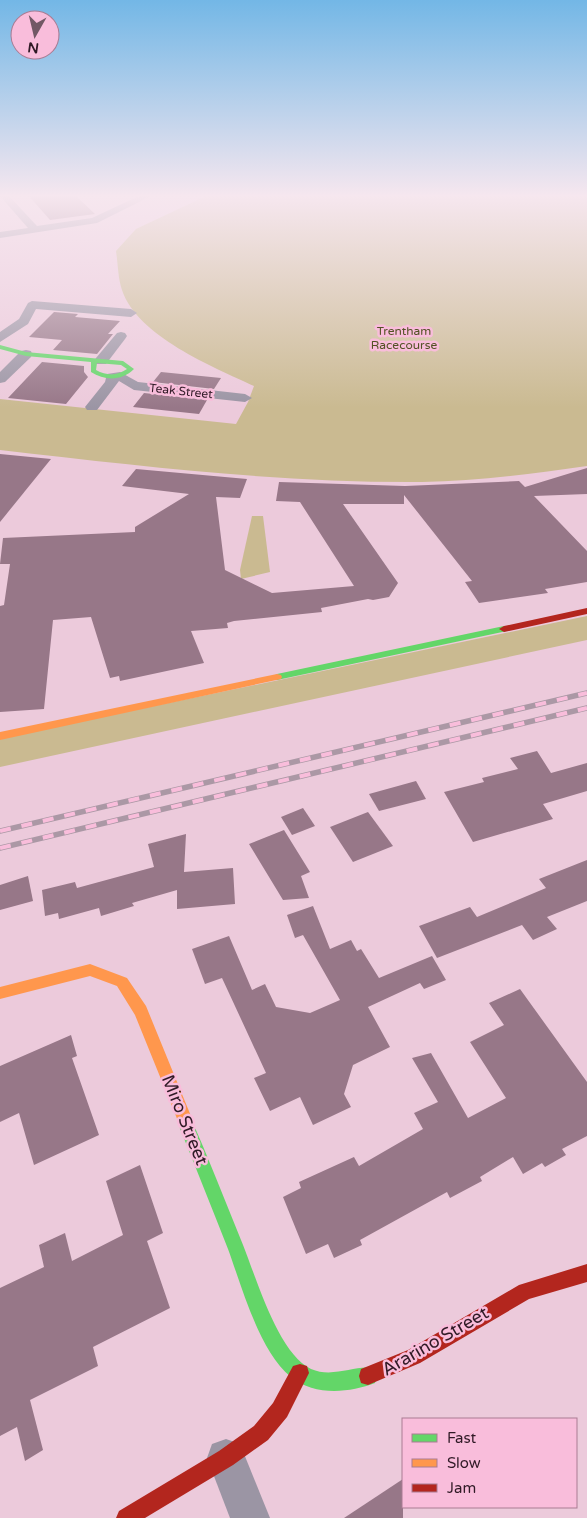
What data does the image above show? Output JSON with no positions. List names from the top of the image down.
{
  "streets": {
    "street": ["Teak Street", "Miro Street", "Ararino Street"]
  },
  "crossings": [
    ["Miro Street", "Ararino Street"]
  ],
  "parks": ["Trentham Racecourse"],
  "legend": ["Fast", "Slow", "Jam"],
  "north": "bottom"
}
